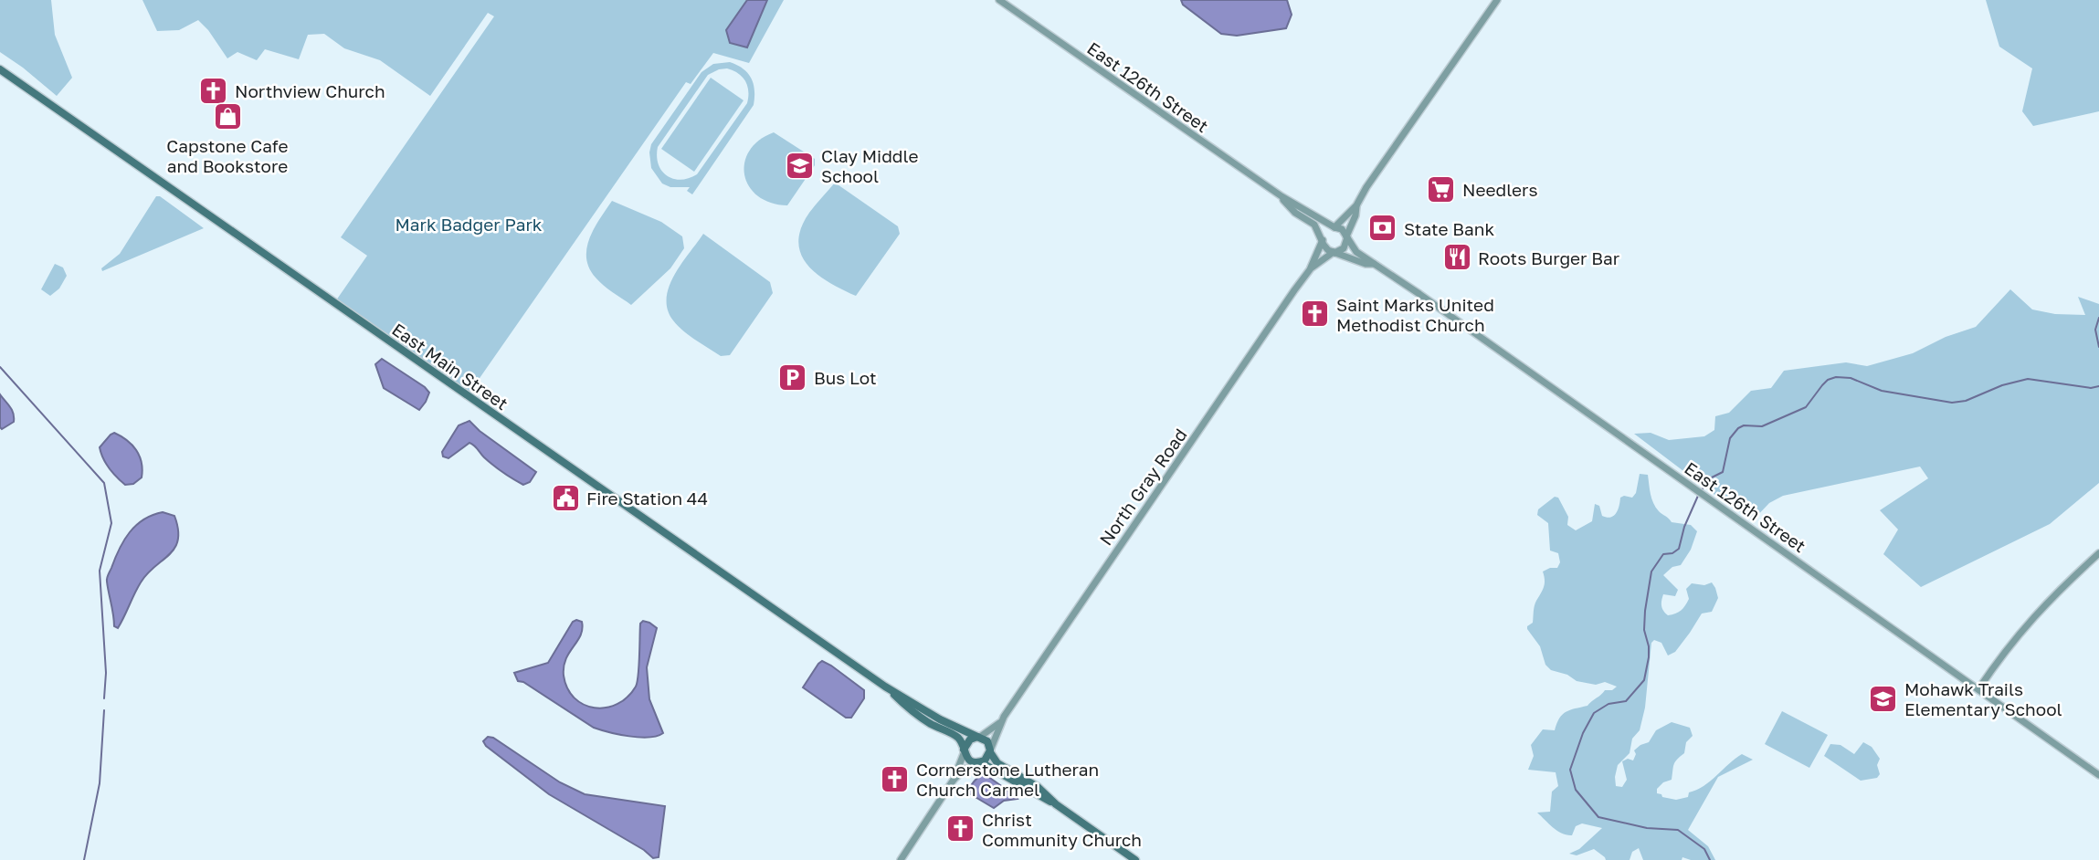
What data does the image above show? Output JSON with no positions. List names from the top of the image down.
{
  "streets": {
    "main road": ["East Main Street"],
    "street": ["East 126th Street", "North Gray Road"]
  },
  "crossings": [
    ["East 126th Street", "North Gray Road"],
    ["East Main Street", "North Gray Road"]
  ],
  "parks": ["Mark Badger Park"],
  "places": {
    "church": [
      "Northview Church",
      "Saint Marks United Methodist Church",
      "Cornerstone Lutheran Church Carmel",
      "Christ Community Church"
    ],
    "shop": ["Capstone Cafe and Bookstore"],
    "school or university": ["Clay Middle School", "Mohawk Trails Elementary School"],
    "supermarket": ["Needlers"],
    "bank": ["State Bank"],
    "restaurant": ["Roots Burger Bar"],
    "parking": ["Bus Lot"],
    "public building": ["Fire Station 44"]
  }
}
